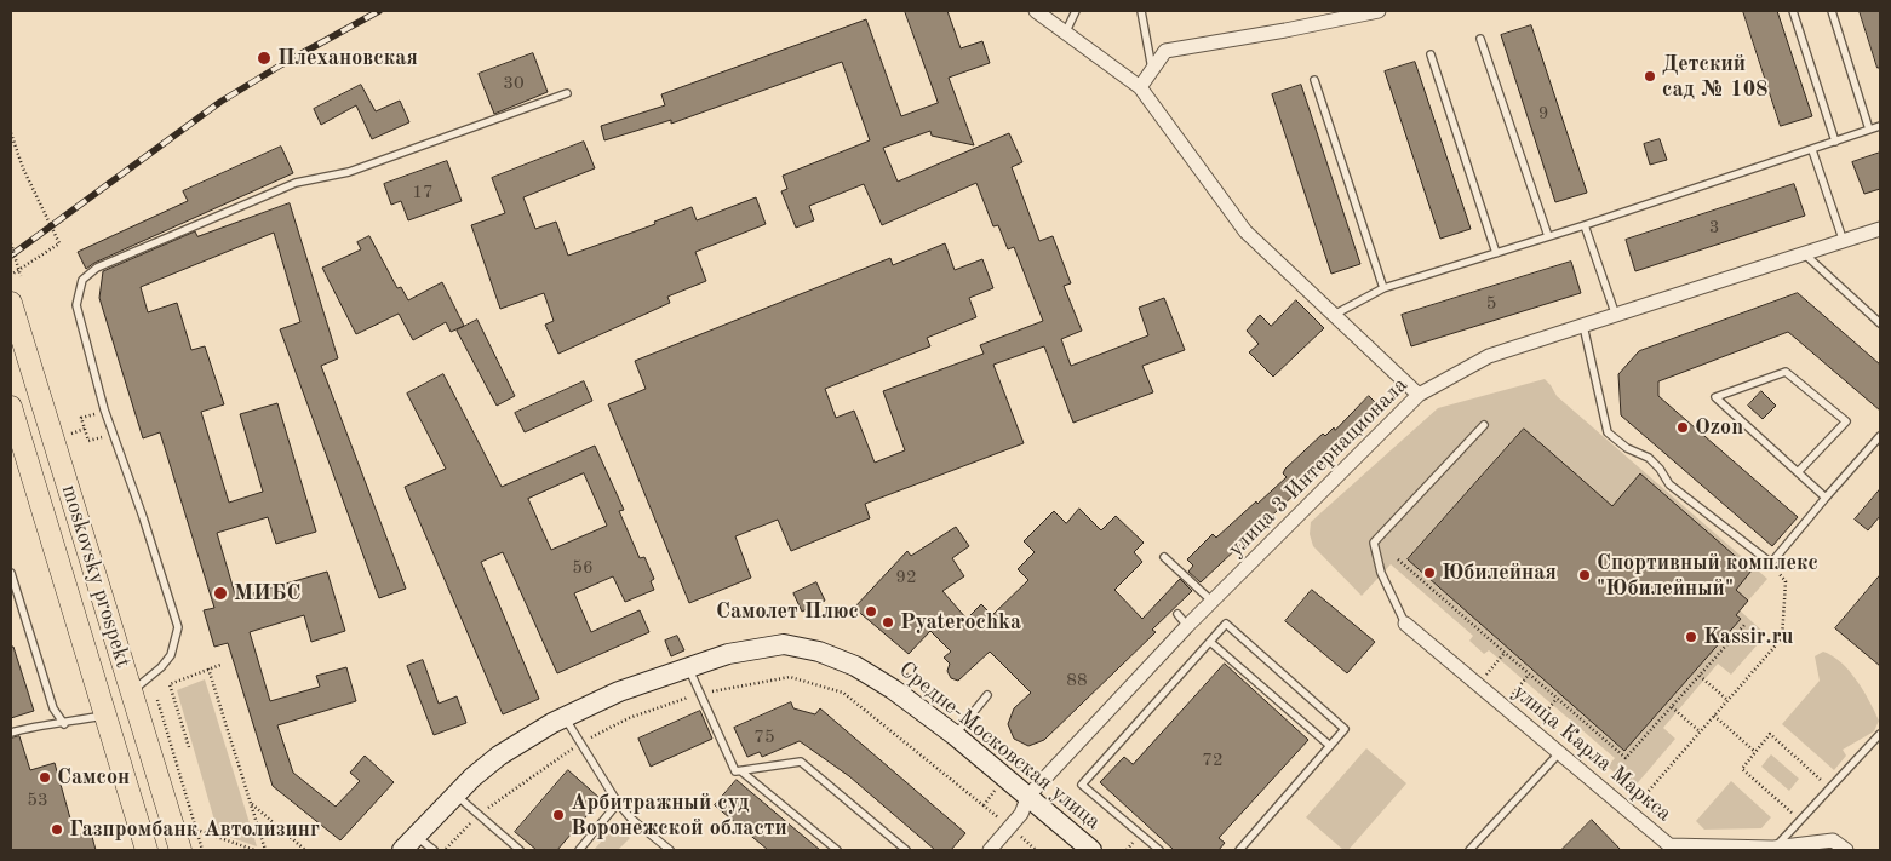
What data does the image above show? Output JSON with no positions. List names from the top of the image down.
{
  "streets": {
    "main road": ["moskovsky prospekt"],
    "street": ["улица 3 Интернационала", "Средне-Московская улица", "улица Карла Маркса"]
  },
  "crossings": [
    ["улица 3 Интернационала", "Средне-Московская улица"]
  ],
  "places": [
    "Плехановская",
    "Детский сад № 108",
    "Ozon",
    "Юбилейная",
    "Спортивный комплекс \"Юбилейный\"",
    "МИБС",
    "Самолет Плюс",
    "Pyaterochka",
    "Kassir.ru",
    "Самсон",
    "Арбитражный суд Воронежской области",
    "Газпромбанк Автолизинг"
  ],
  "house_numbers": [
    "30",
    "9",
    "17",
    "3",
    "5",
    "56",
    "92",
    "88",
    "75",
    "72",
    "53"
  ]
}
